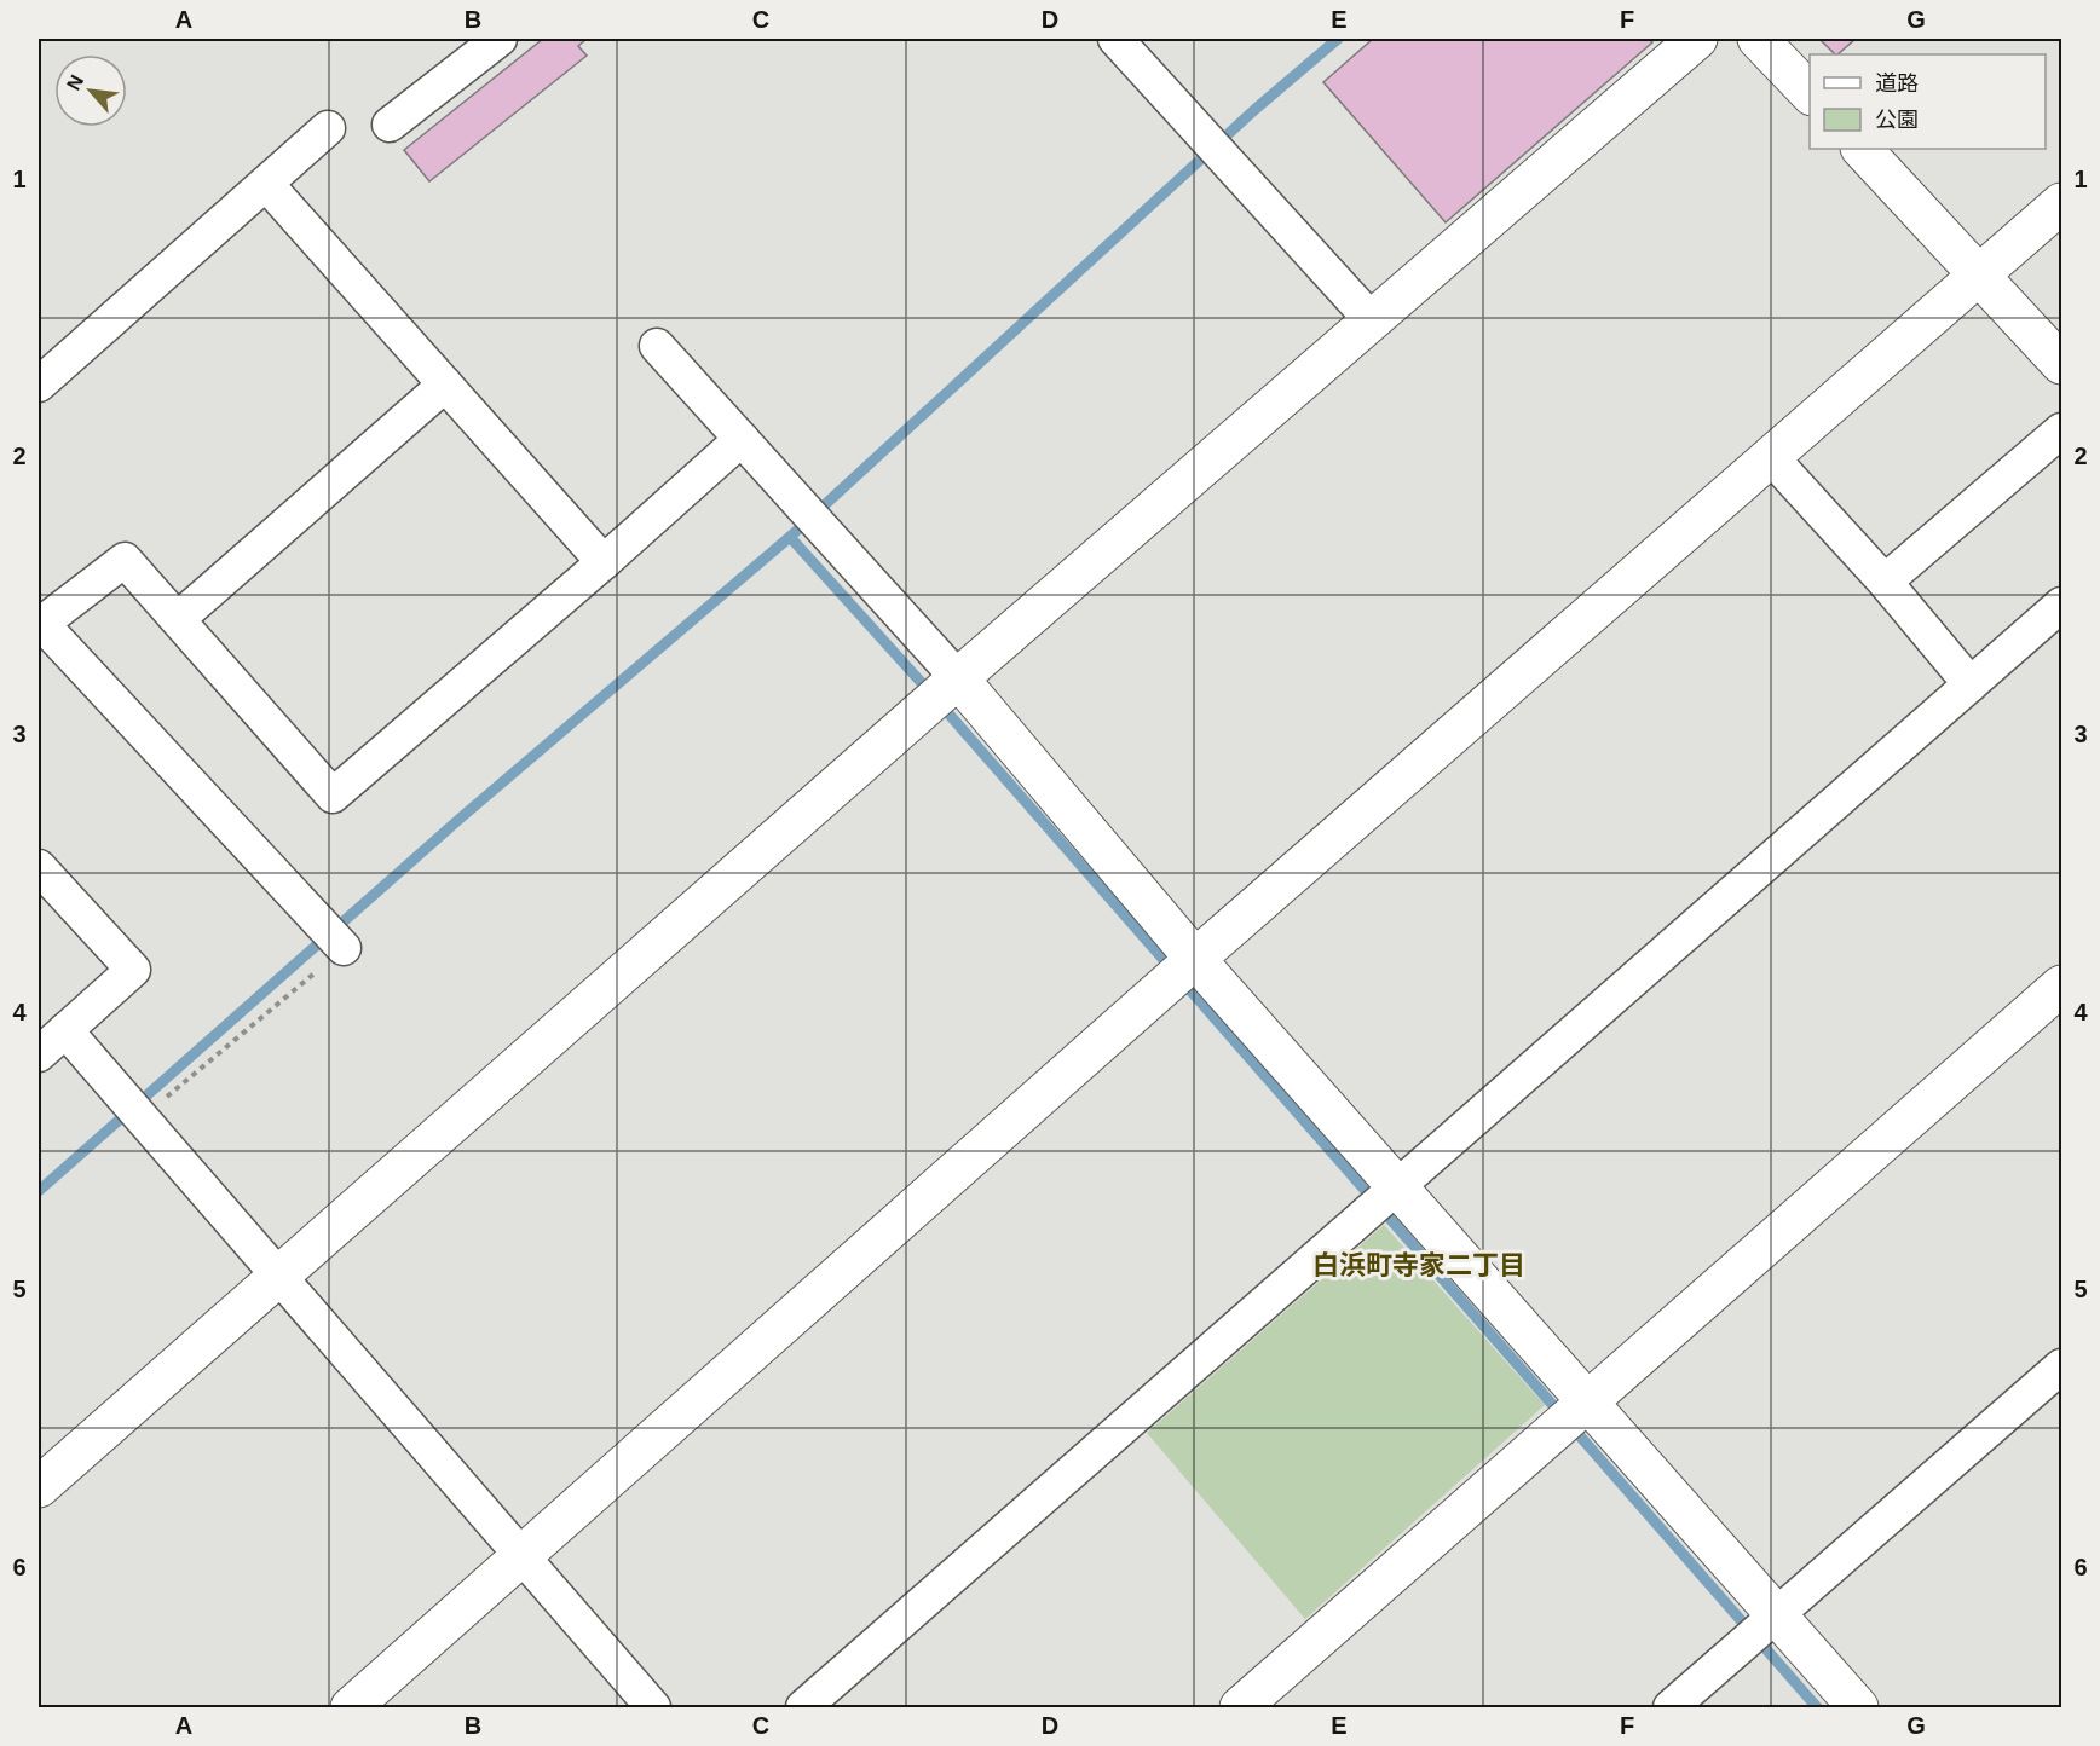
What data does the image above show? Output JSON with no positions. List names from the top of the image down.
{
  "districts": ["白浜町寺家二丁目"],
  "legend": ["道路", "公園"],
  "north": "top left",
  "grid": {
    "columns": [
      "A",
      "B",
      "C",
      "D",
      "E",
      "F",
      "G"
    ],
    "rows": [
      "1",
      "2",
      "3",
      "4",
      "5",
      "6"
    ]
  }
}
